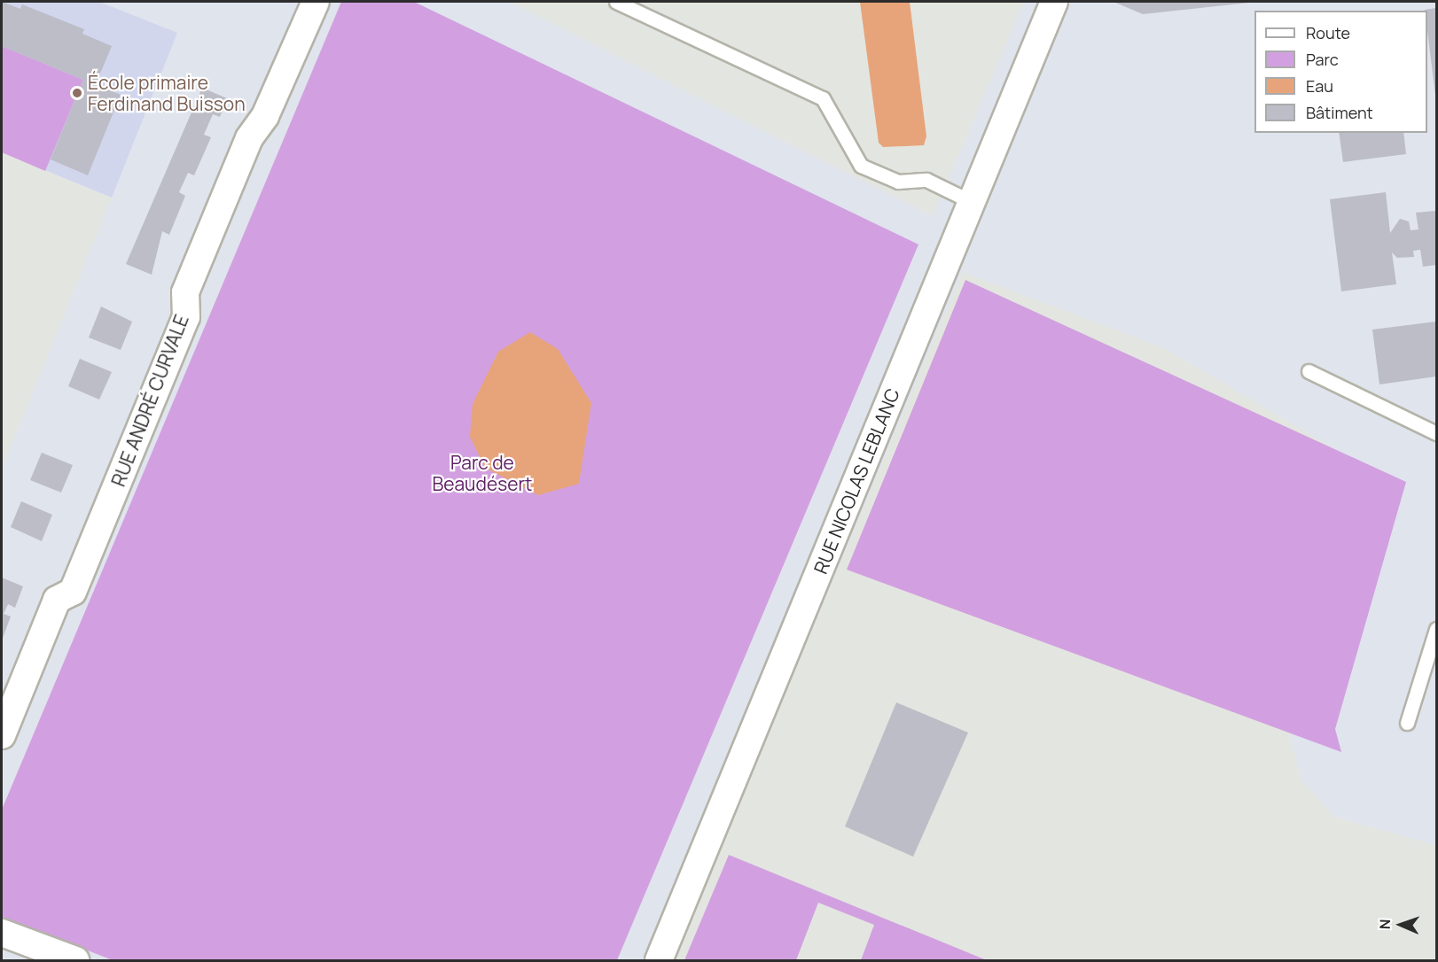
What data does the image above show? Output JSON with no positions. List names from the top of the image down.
{
  "streets": {
    "street": ["RUE ANDRÉ CURVALE", "RUE NICOLAS LEBLANC"]
  },
  "parks": ["Parc de Beaudésert"],
  "places": ["École primaire Ferdinand Buisson"],
  "legend": [
    "Route",
    "Parc",
    "Eau",
    "Bâtiment"
  ],
  "north": "left"
}
